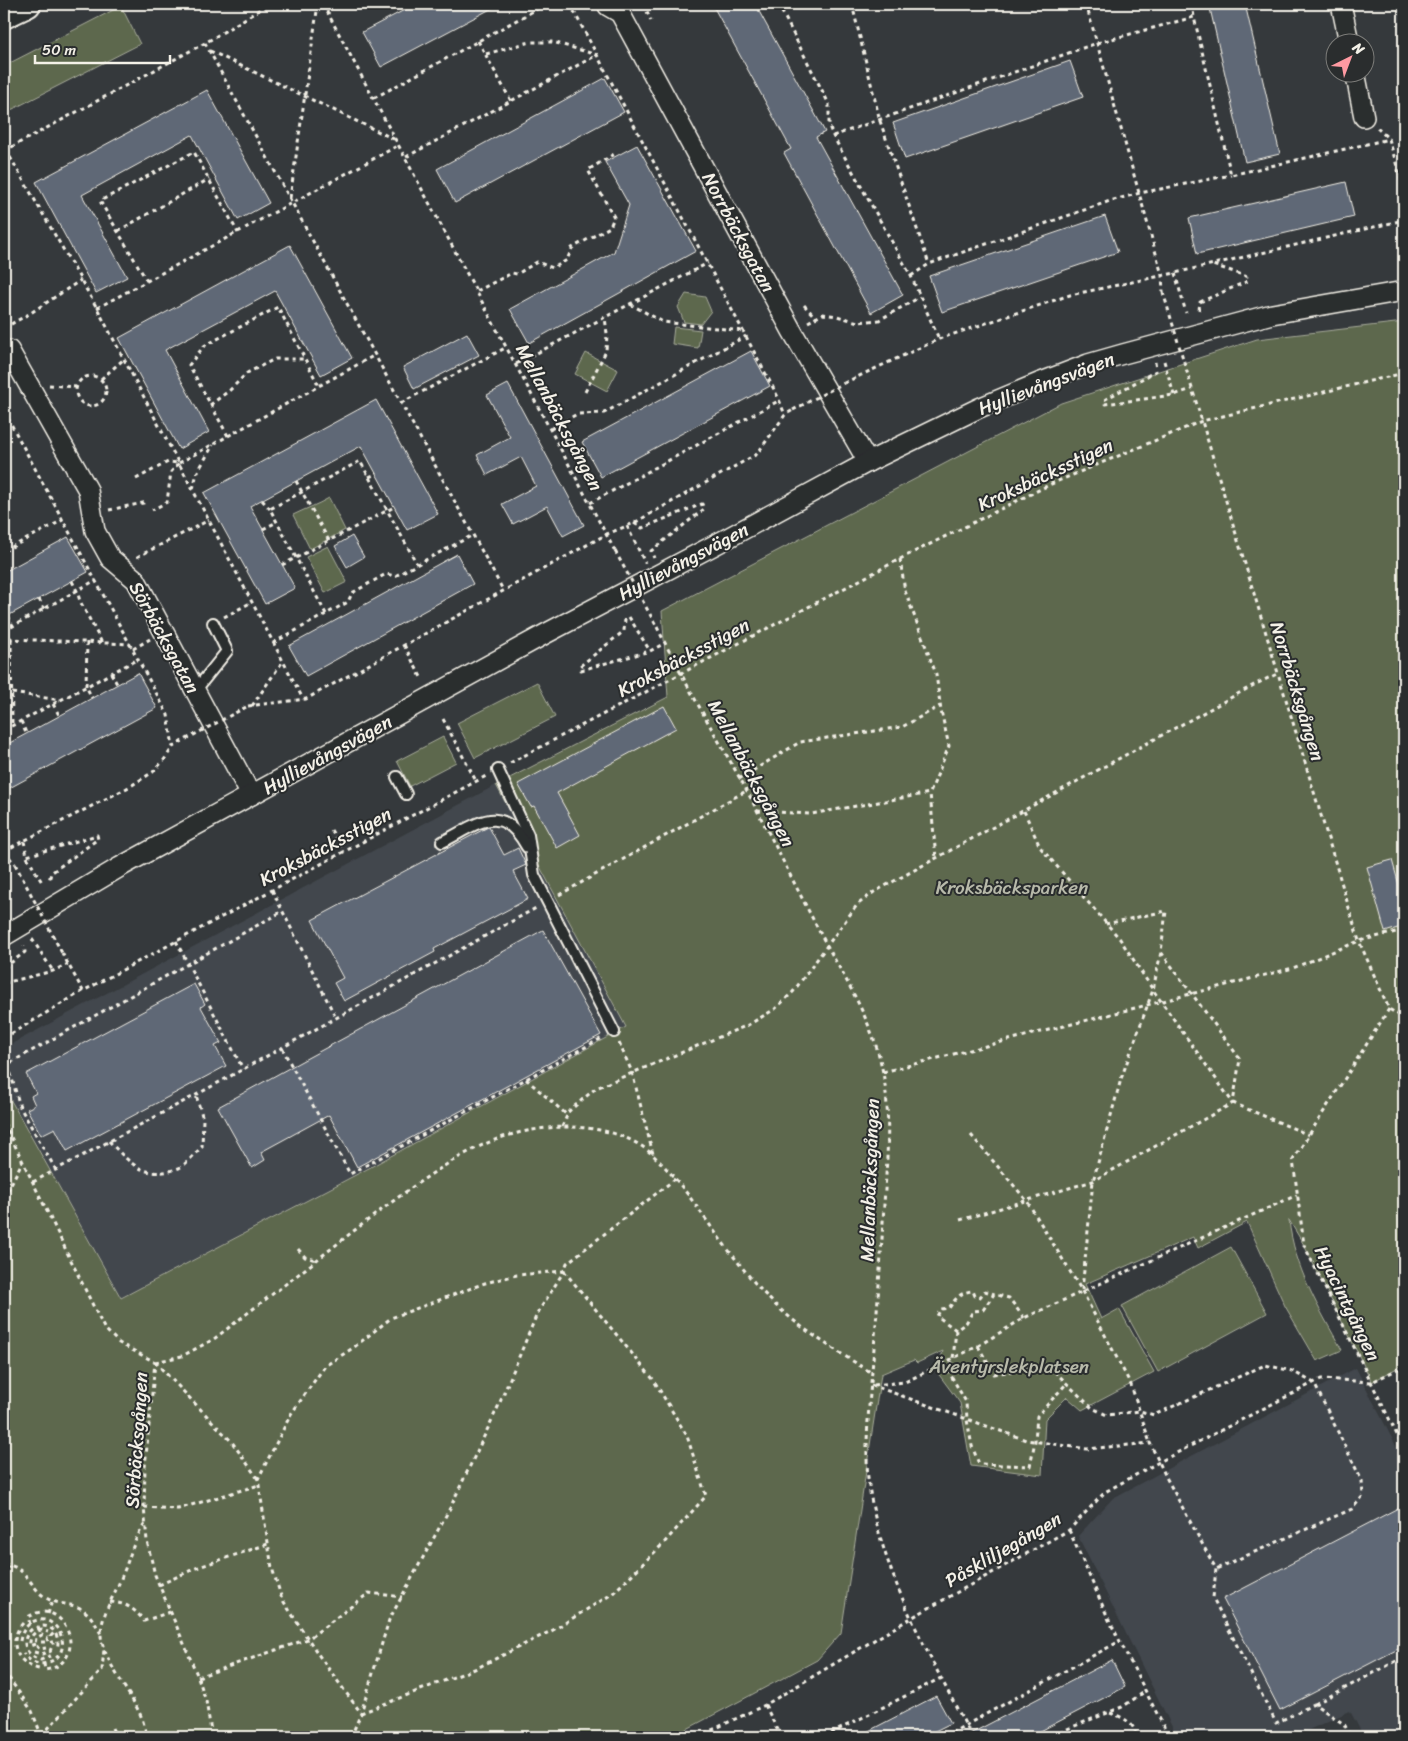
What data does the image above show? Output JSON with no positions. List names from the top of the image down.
{
  "streets": {
    "street": ["Norrbäcksgatan", "Hyllievångsvägen", "Sörbäcksgatan"],
    "path": [
      "Mellanbäcksgången",
      "Kroksbäcksstigen",
      "Norrbäcksgången",
      "Hyacintgången",
      "Sörbäcksgången",
      "Påskliljegången"
    ]
  },
  "crossings": [
    ["Norrbäcksgatan", "Hyllievångsvägen"],
    ["Hyllievångsvägen", "Sörbäcksgatan"],
    ["Mellanbäcksgången", "Kroksbäcksstigen"],
    ["Mellanbäcksgången", "Påskliljegången"],
    ["Kroksbäcksstigen", "Norrbäcksgången"],
    ["Norrbäcksgången", "Hyacintgången"],
    ["Hyacintgången", "Påskliljegången"]
  ],
  "parks": ["Kroksbäcksparken", "Äventyrslekplatsen"],
  "scale_bar": "50 m",
  "north": "top right"
}
